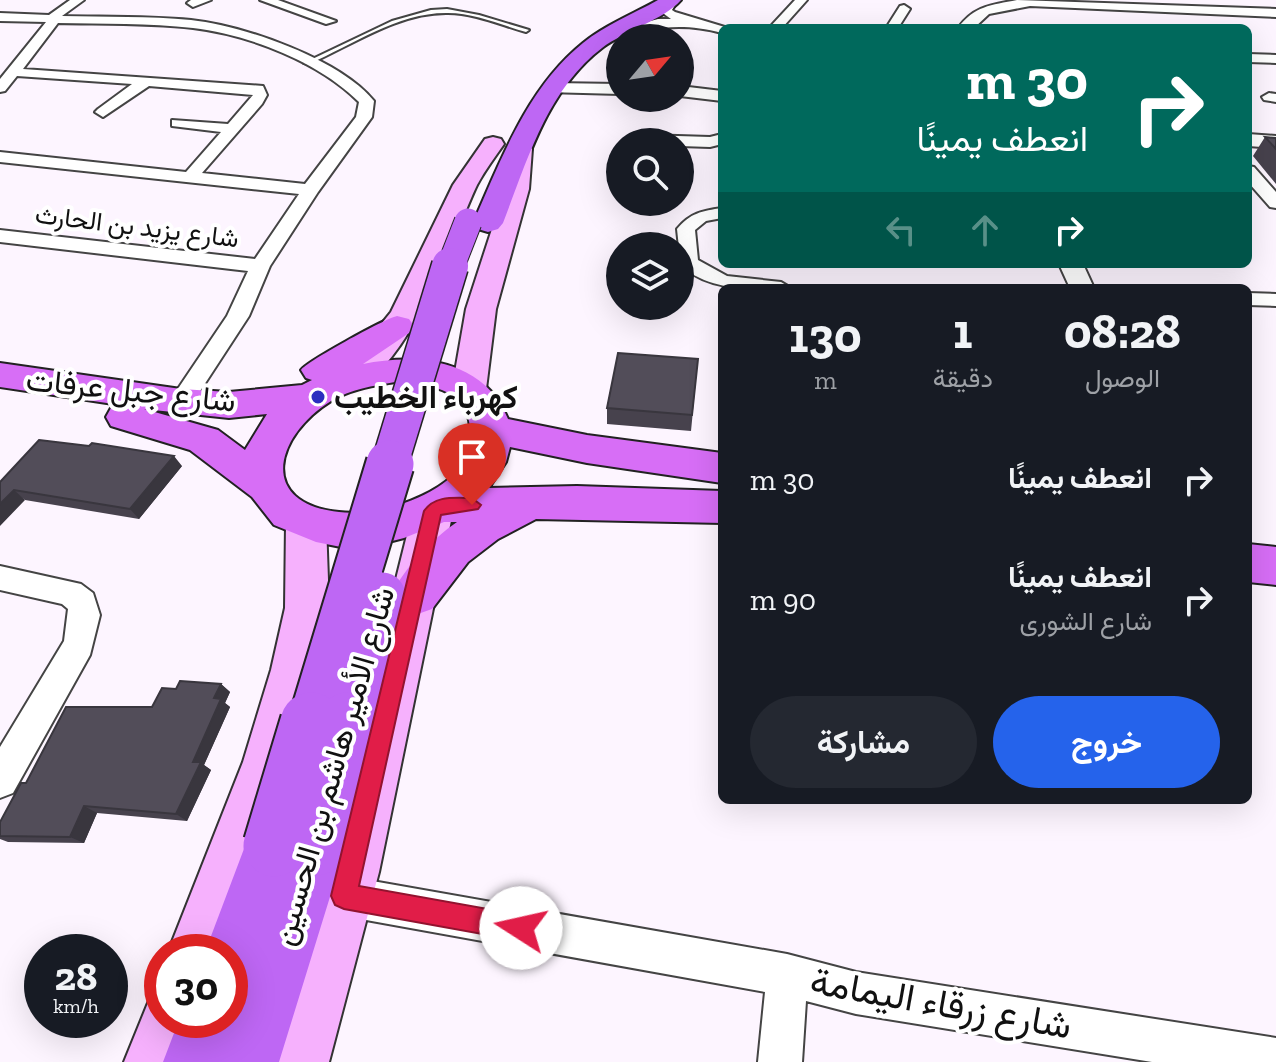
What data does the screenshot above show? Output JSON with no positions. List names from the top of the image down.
{
  "streets": {
    "highway": ["شارع الأمير هاشم بن الحسين"],
    "main road": ["شارع جبل عرفات"],
    "street": ["شارع يزيد بن الحارث", "شارع زرقاء اليمامة"]
  },
  "crossings": [
    ["شارع جبل عرفات", "شارع الأمير هاشم بن الحسين"]
  ],
  "places": ["كهرباء الخطيب"],
  "north": "top right",
  "page": {
    "turn": ["30 m", "انعطف يمينًا"],
    "eta": [
      "08:28",
      "الوصول",
      "1",
      "دقيقة",
      "130",
      "m"
    ],
    "list": [
      {
        "name": "انعطف يمينًا",
        "value": "30 m"
      },
      {
        "name": "انعطف يمينًا",
        "note": "شارع الشورى",
        "value": "90 m"
      }
    ],
    "buttons": ["خروج", "مشاركة"],
    "speed": "28 km/h",
    "limit": "30"
  }
}
